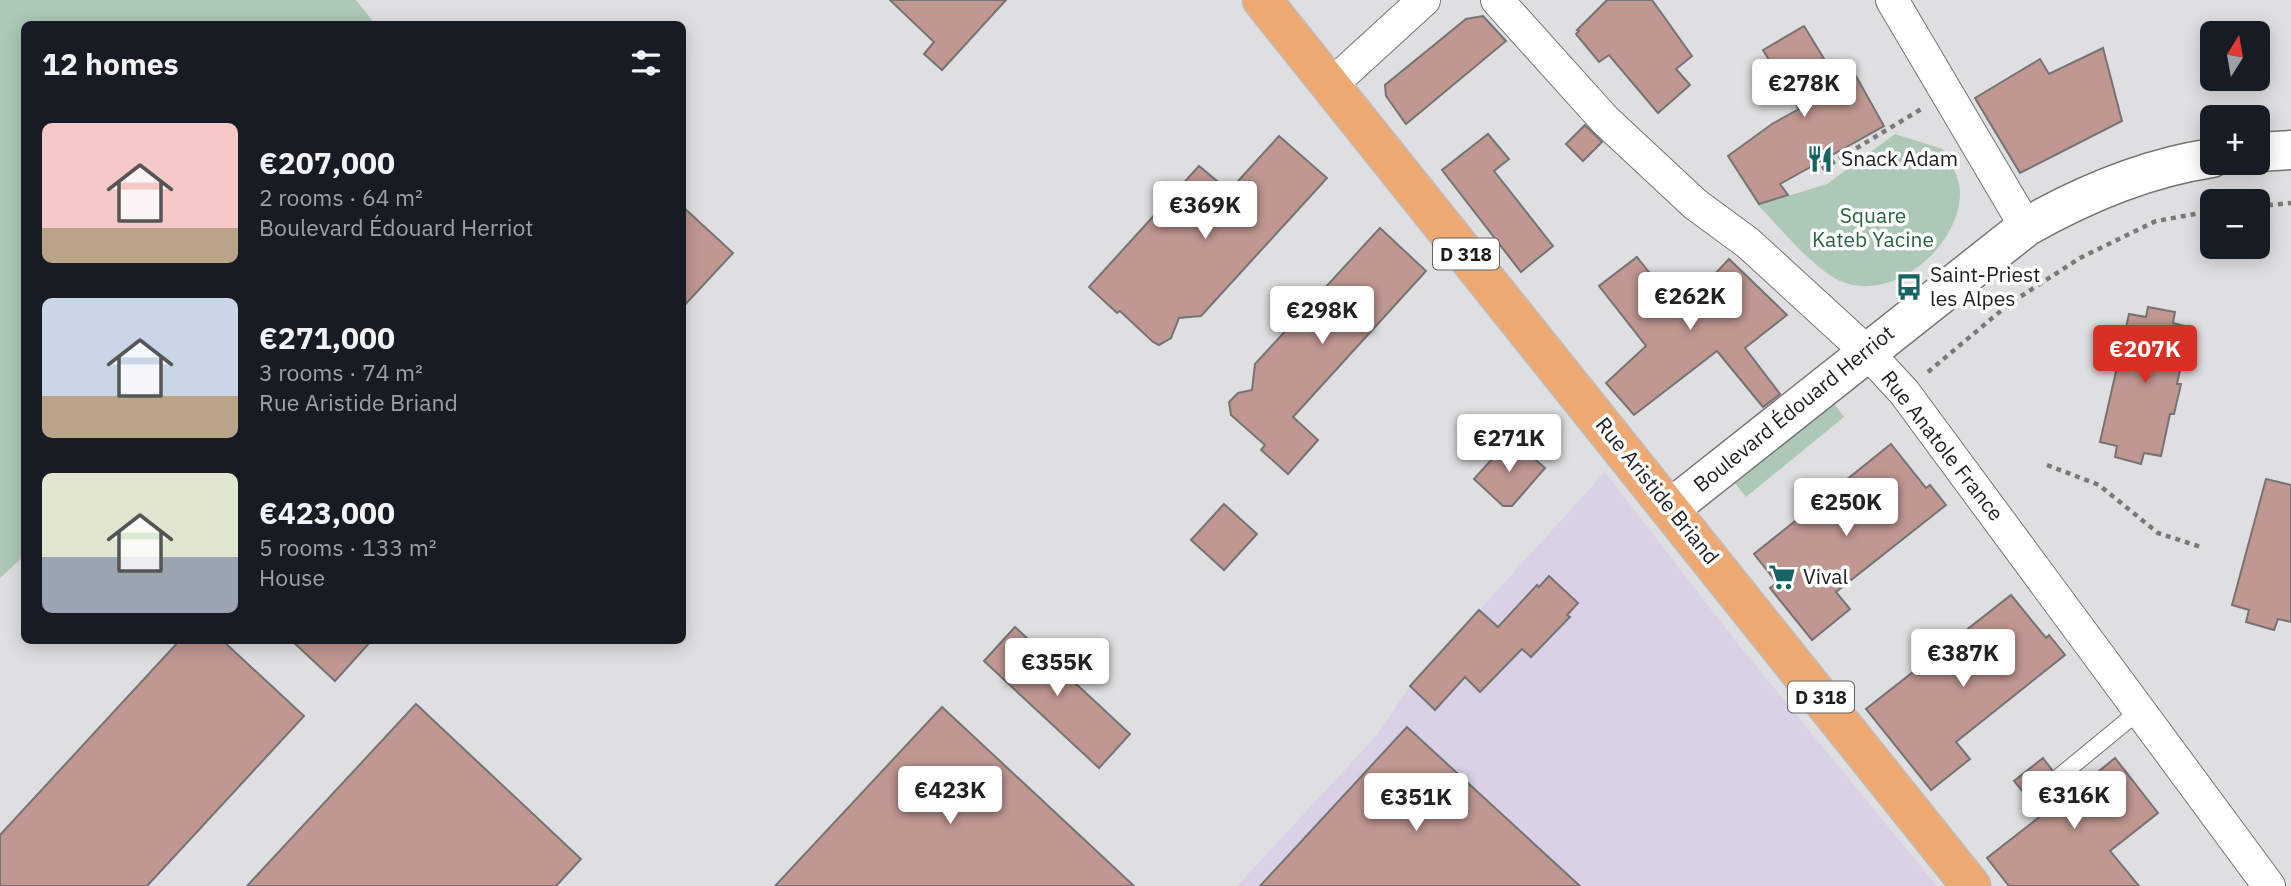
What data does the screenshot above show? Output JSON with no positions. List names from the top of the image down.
{
  "streets": {
    "main road": ["D 318", "Boulevard Édouard Herriot", "Rue Aristide Briand"],
    "street": ["Rue Anatole France"]
  },
  "crossings": [
    ["Boulevard Édouard Herriot", "Rue Anatole France"],
    ["Boulevard Édouard Herriot", "Rue Aristide Briand"]
  ],
  "parks": ["Square Kateb Yacine"],
  "places": {
    "restaurant": ["Snack Adam"],
    "bus stop": ["Saint-Priest les Alpes"],
    "supermarket": ["Vival"]
  },
  "north": "top",
  "page": {
    "map_buttons": ["+", "−"],
    "heading": "12 homes",
    "price": [
      "€278K",
      "€369K",
      "€262K",
      "€298K",
      "€207K",
      "€271K",
      "€250K",
      "€387K",
      "€355K",
      "€423K",
      "€316K",
      "€351K"
    ],
    "list": [
      {
        "name": "€207,000",
        "note": "2 rooms · 64 m² · Boulevard Édouard Herriot"
      },
      {
        "name": "€271,000",
        "note": "3 rooms · 74 m² · Rue Aristide Briand"
      },
      {
        "name": "€423,000",
        "note": "5 rooms · 133 m² · House"
      }
    ]
  }
}
